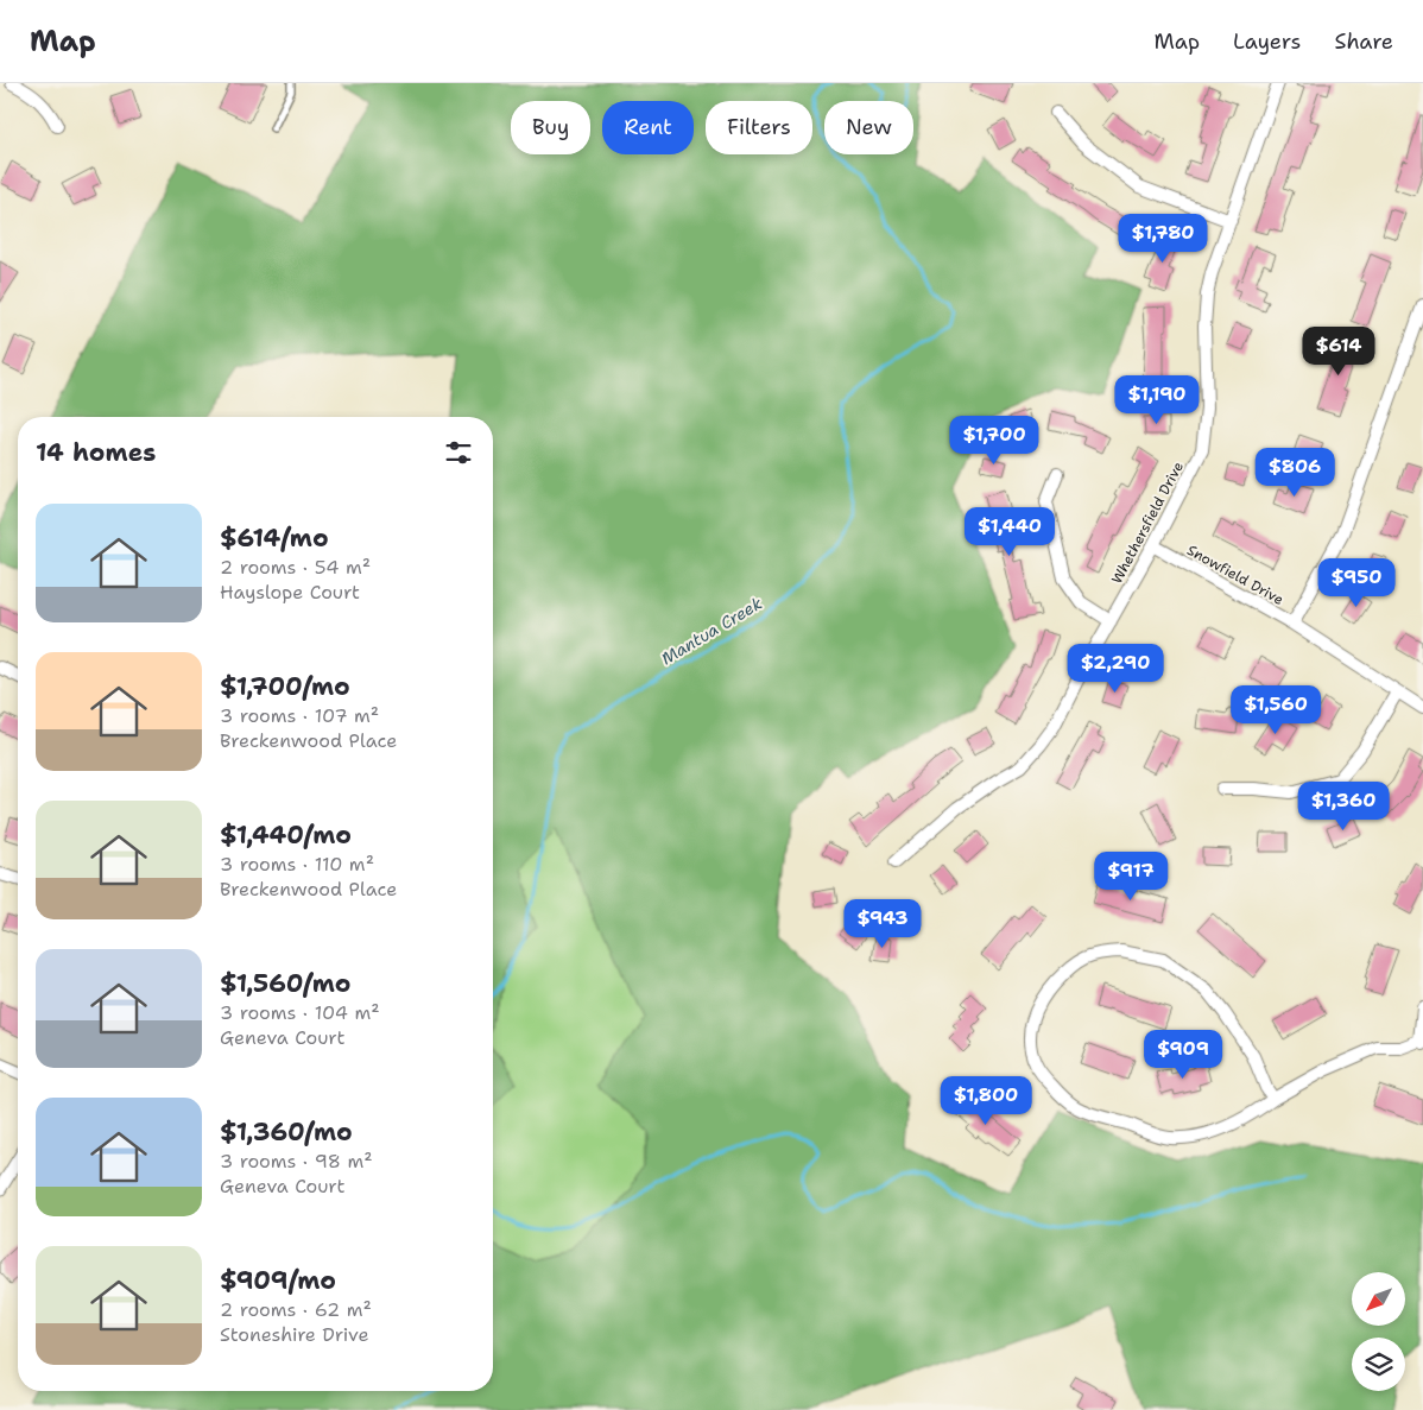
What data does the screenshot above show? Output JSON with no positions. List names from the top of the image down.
{
  "streets": {
    "street": ["Whethersfield Drive", "Snowfield Drive"]
  },
  "crossings": [
    ["Whethersfield Drive", "Snowfield Drive"]
  ],
  "water": ["Mantua Creek"],
  "north": "bottom left",
  "page": {
    "header": "Map",
    "nav": ["Map", "Layers", "Share"],
    "chip": [
      "Buy",
      "Rent",
      "Filters",
      "New"
    ],
    "price": [
      "$1,780",
      "$614",
      "$1,190",
      "$1,700",
      "$806",
      "$1,440",
      "$950",
      "$2,290",
      "$1,560",
      "$1,360",
      "$917",
      "$943",
      "$909",
      "$1,800"
    ],
    "heading": "14 homes",
    "list": [
      {
        "name": "$614/mo",
        "note": "2 rooms · 54 m² · Hayslope Court"
      },
      {
        "name": "$1,700/mo",
        "note": "3 rooms · 107 m² · Breckenwood Place"
      },
      {
        "name": "$1,440/mo",
        "note": "3 rooms · 110 m² · Breckenwood Place"
      },
      {
        "name": "$1,560/mo",
        "note": "3 rooms · 104 m² · Geneva Court"
      },
      {
        "name": "$1,360/mo",
        "note": "3 rooms · 98 m² · Geneva Court"
      },
      {
        "name": "$909/mo",
        "note": "2 rooms · 62 m² · Stoneshire Drive"
      }
    ]
  }
}
